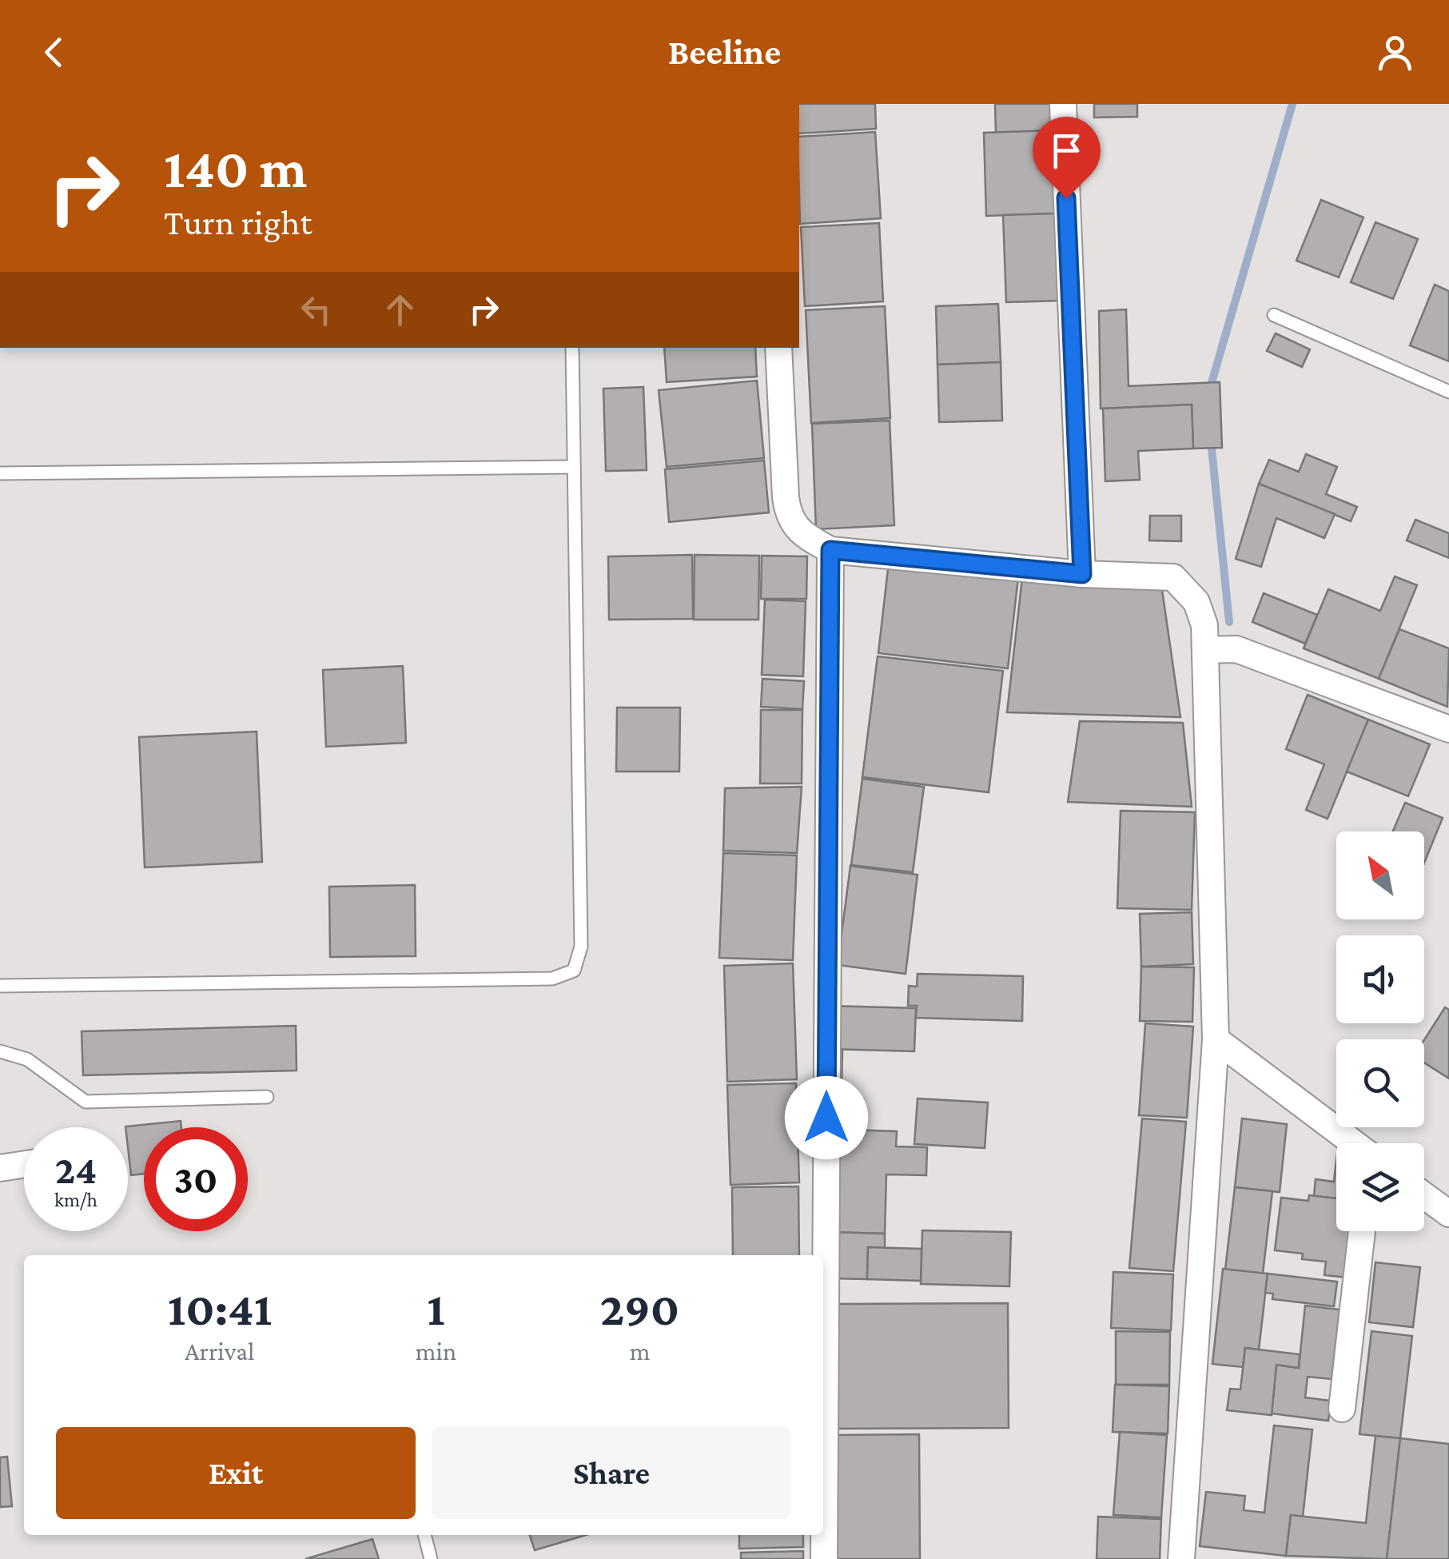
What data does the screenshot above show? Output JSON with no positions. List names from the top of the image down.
{
  "north": "top left",
  "page": {
    "header": "Beeline",
    "turn": ["140 m", "Turn right"],
    "speed": "24 km/h",
    "limit": "30",
    "eta": [
      "10:41",
      "Arrival",
      "1",
      "min",
      "290",
      "m"
    ],
    "buttons": ["Exit", "Share"]
  }
}
